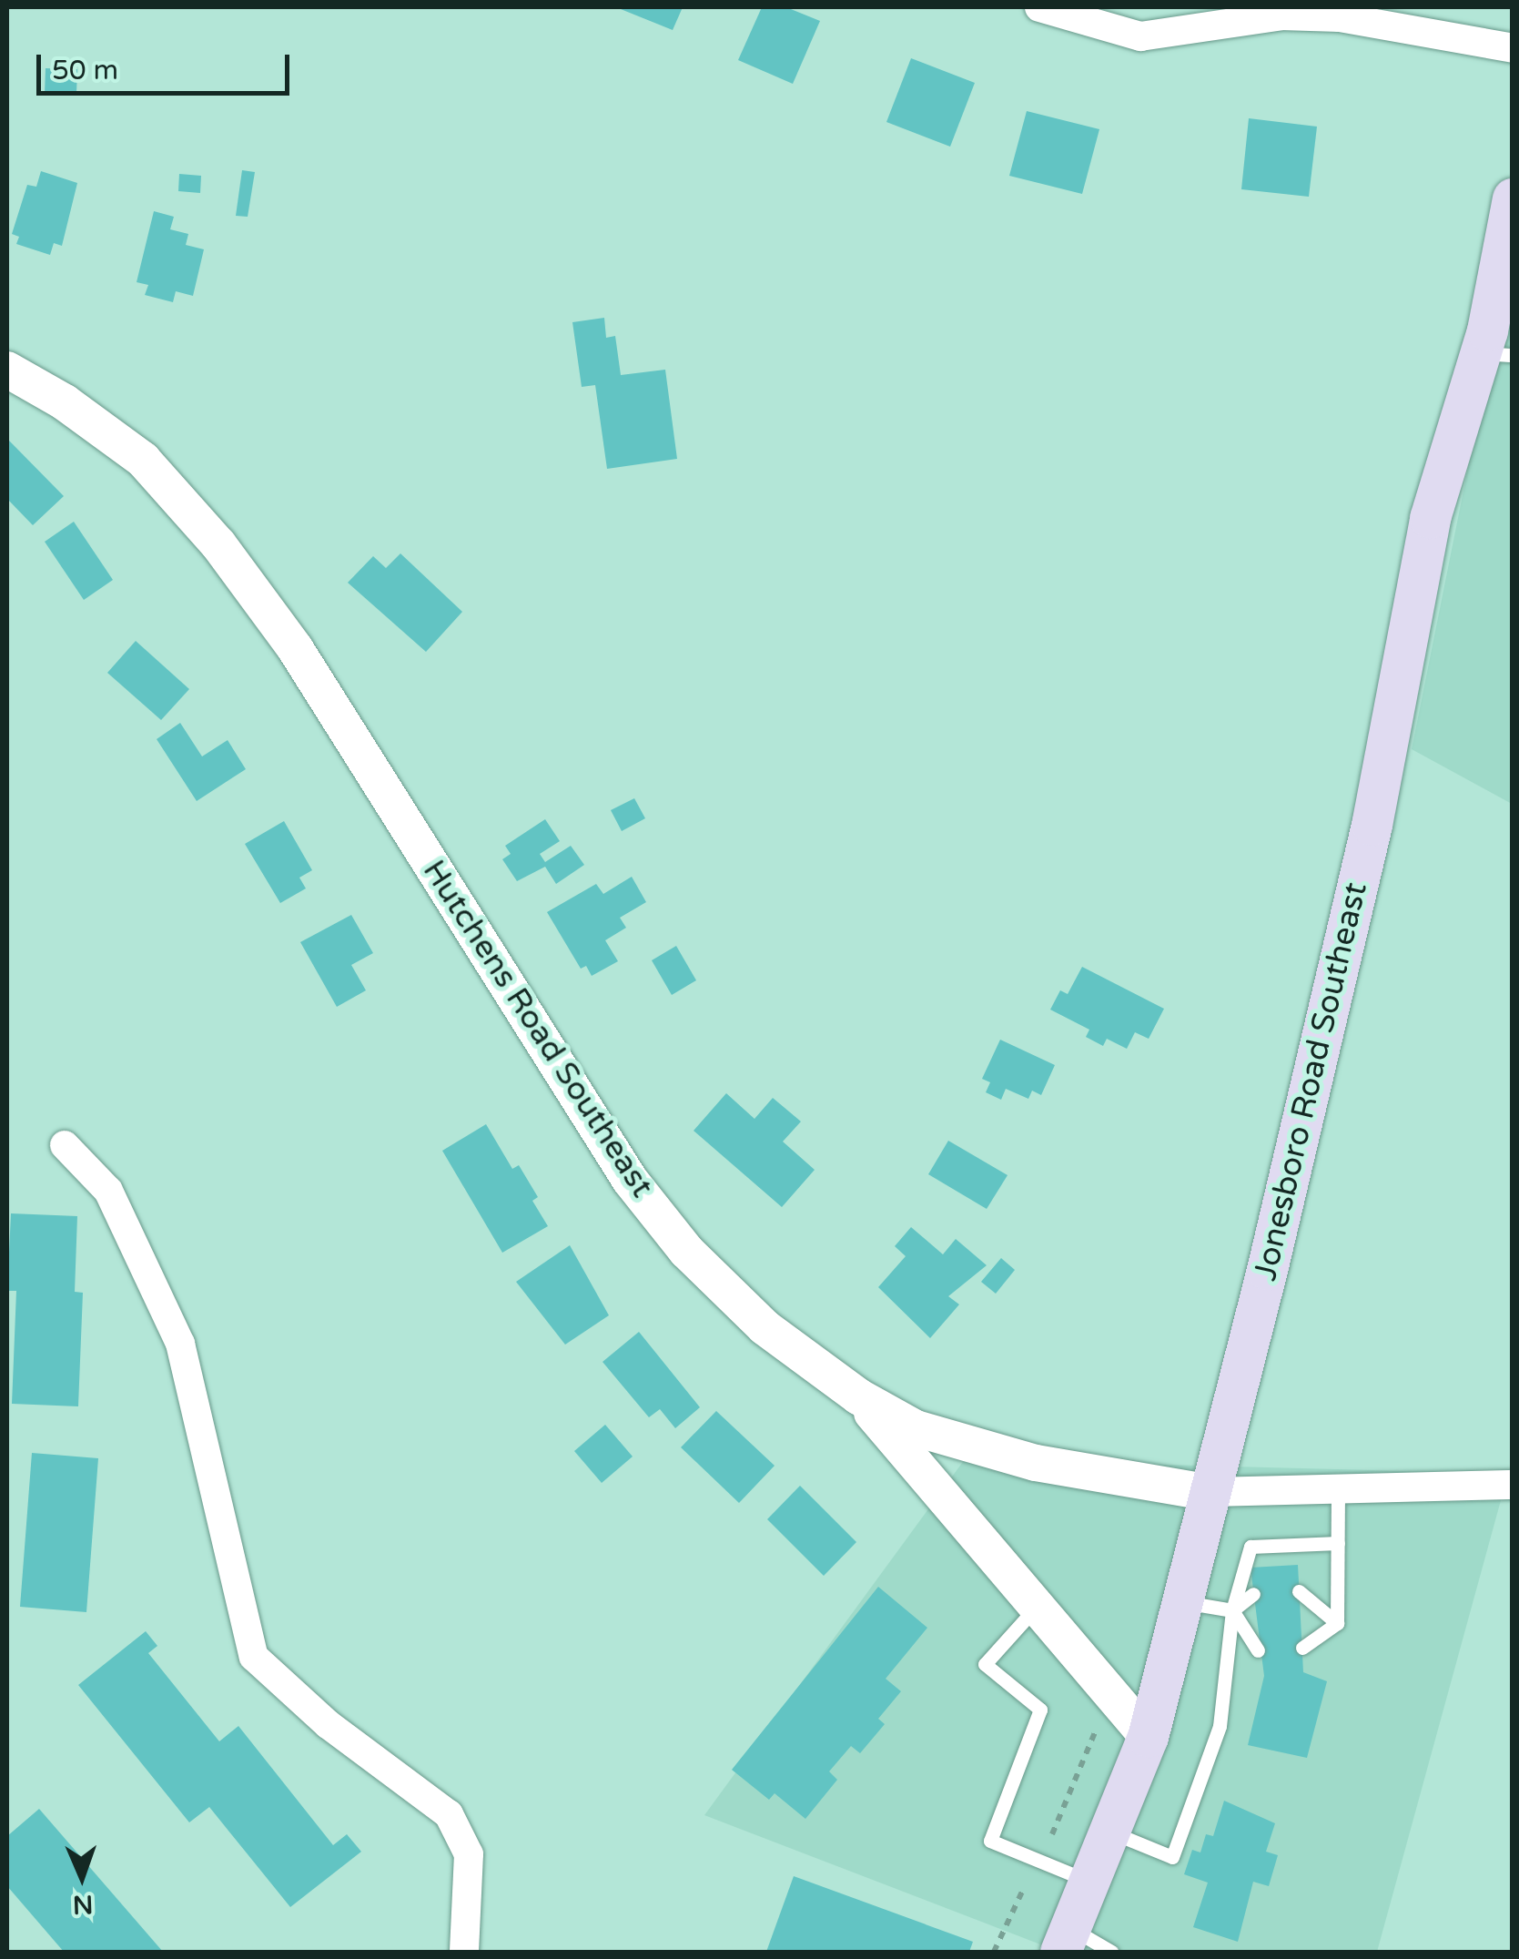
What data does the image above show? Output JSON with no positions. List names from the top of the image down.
{
  "streets": {
    "main road": ["Jonesboro Road Southeast"],
    "street": ["Hutchens Road Southeast"]
  },
  "crossings": [
    ["Hutchens Road Southeast", "Jonesboro Road Southeast"]
  ],
  "scale_bar": "50 m",
  "north": "bottom"
}
